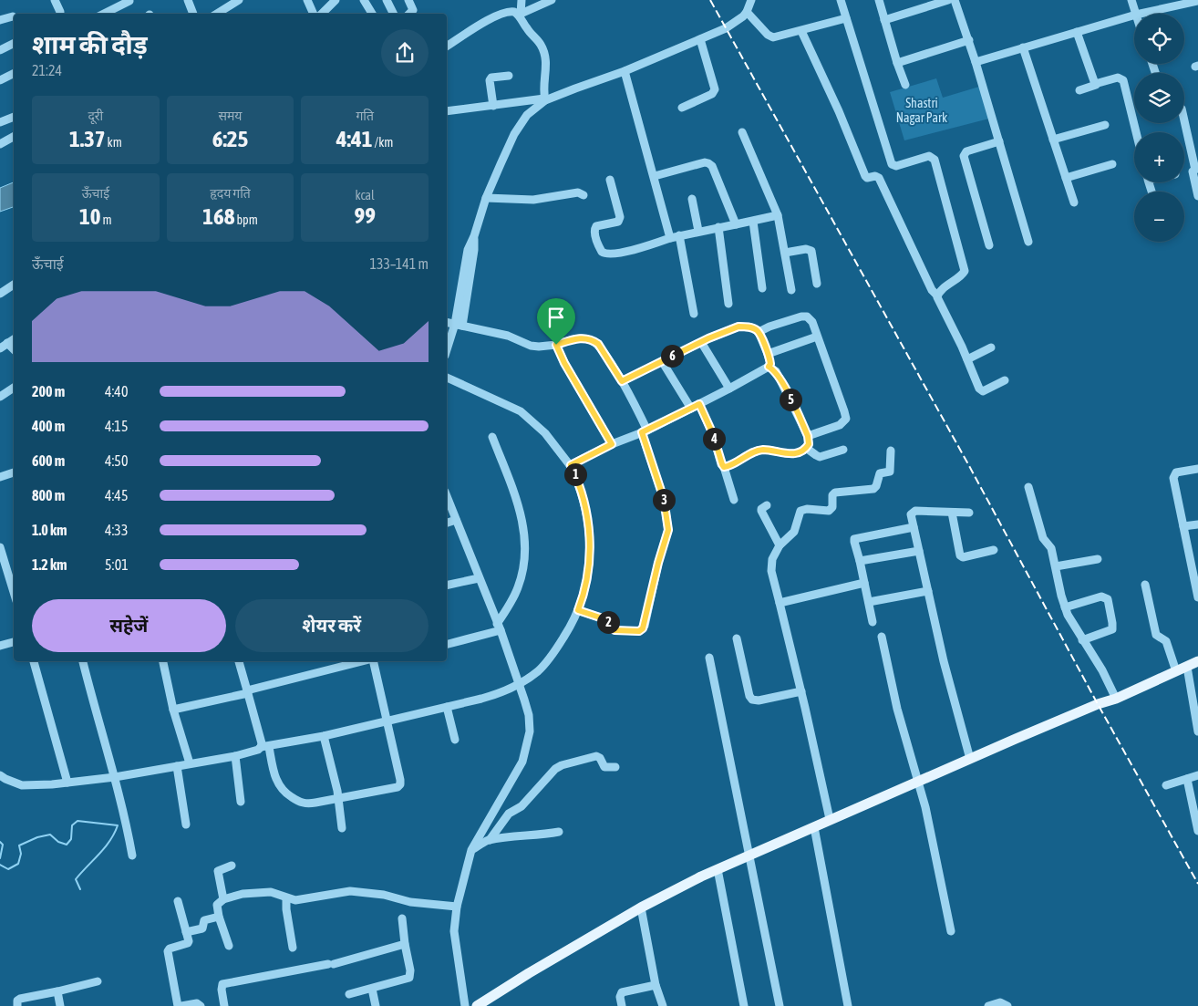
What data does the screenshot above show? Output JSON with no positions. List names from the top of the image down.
{
  "parks": ["Shastri Nagar Park"],
  "page": {
    "map_buttons": ["+", "−"],
    "heading": ["शाम की दौड़", "21:24"],
    "stats": [
      ["दूरी", "1.37 km"],
      ["समय", "6:25"],
      ["गति", "4:41 /km"],
      ["ऊँचाई", "10 m"],
      ["हृदय गति", "168 bpm"],
      ["kcal", "99"]
    ],
    "chart": ["ऊँचाई", "133–141 m"],
    "pins": [
      "6",
      "5",
      "4",
      "1",
      "3",
      "2"
    ],
    "list": [
      {
        "name": "200 m",
        "note": "4:40"
      },
      {
        "name": "400 m",
        "note": "4:15"
      },
      {
        "name": "600 m",
        "note": "4:50"
      },
      {
        "name": "800 m",
        "note": "4:45"
      },
      {
        "name": "1.0 km",
        "note": "4:33"
      },
      {
        "name": "1.2 km",
        "note": "5:01"
      }
    ],
    "buttons": ["सहेजें", "शेयर करें"]
  }
}
